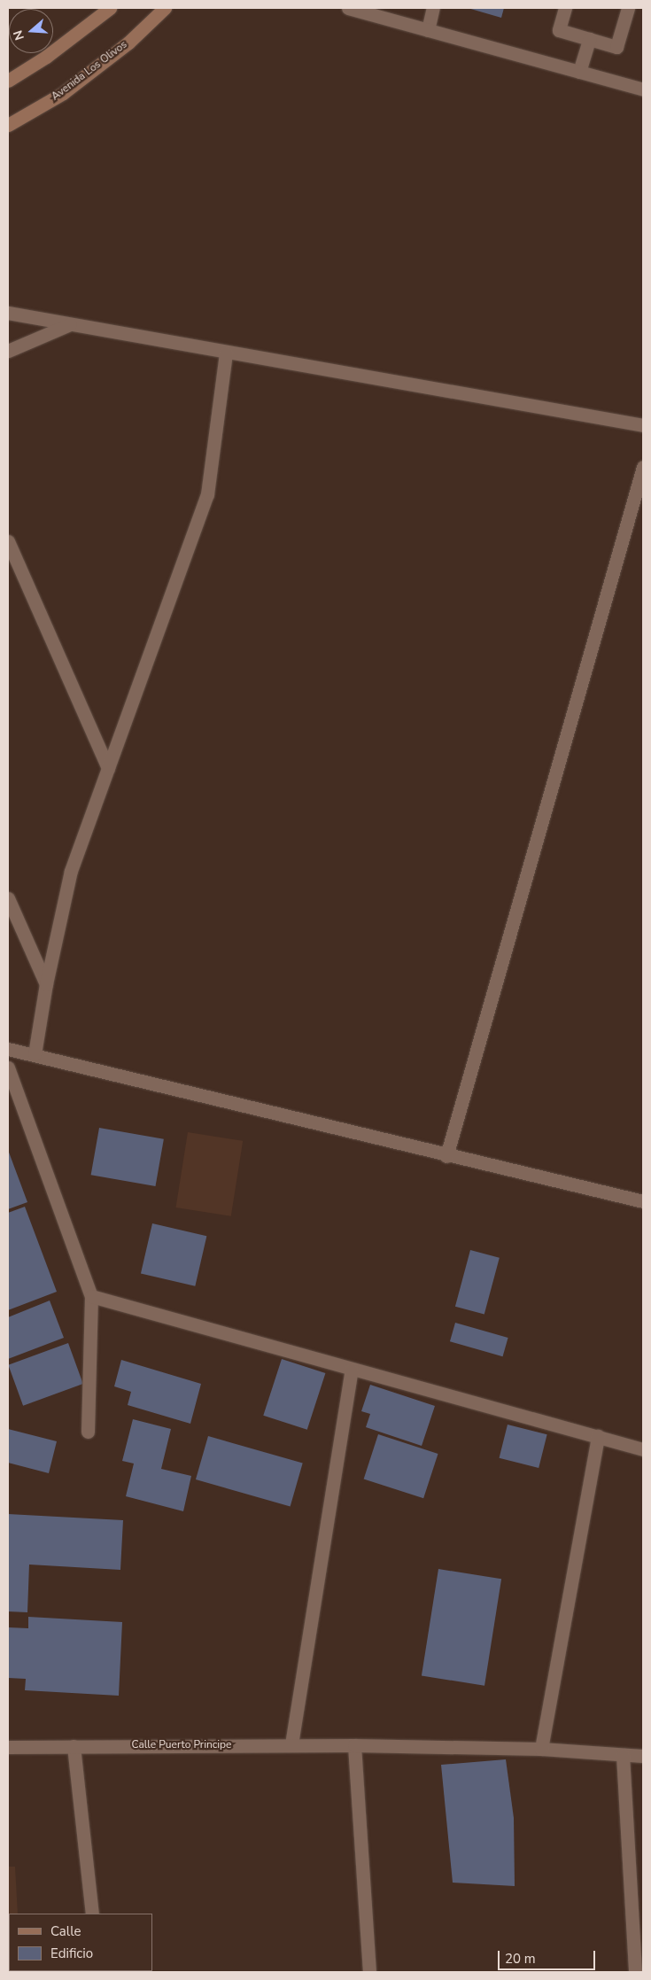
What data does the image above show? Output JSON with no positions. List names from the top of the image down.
{
  "streets": {
    "street": ["Avenida Los Olivos", "Calle Puerto Principe"]
  },
  "legend": ["Calle", "Edificio"],
  "scale_bar": "20 m",
  "north": "left"
}
